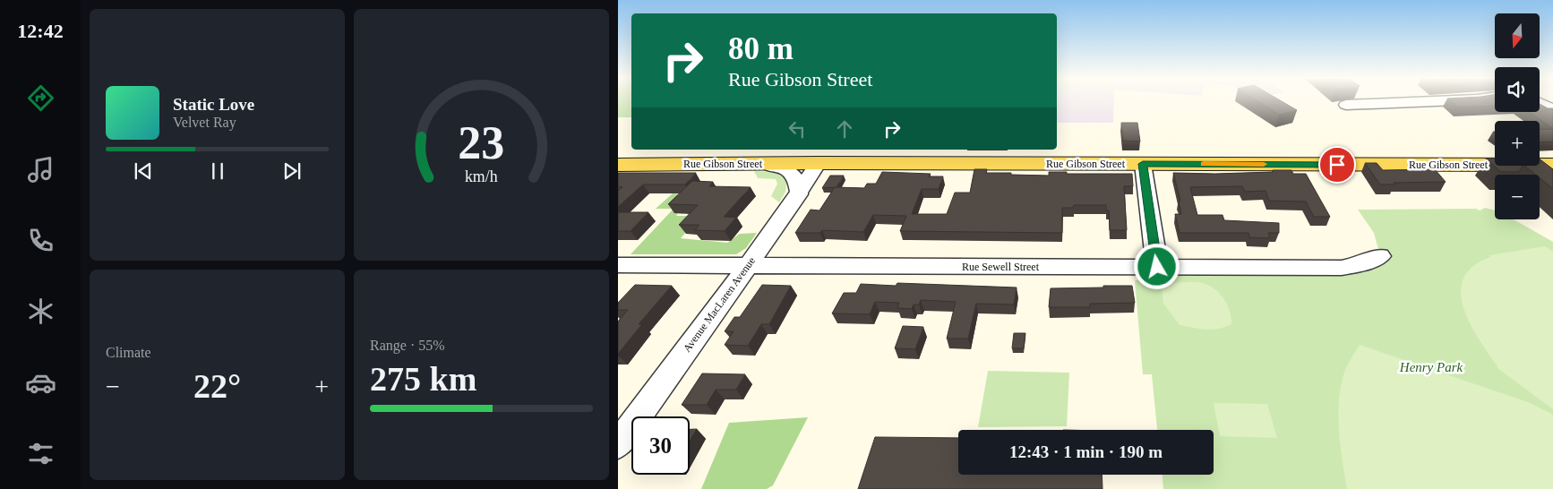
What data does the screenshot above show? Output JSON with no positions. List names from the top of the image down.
{
  "streets": {
    "main road": ["Rue Gibson Street"],
    "street": ["Rue Sewell Street", "Avenue MacLaren Avenue"]
  },
  "crossings": [
    ["Rue Gibson Street", "Avenue MacLaren Avenue"],
    ["Rue Sewell Street", "Avenue MacLaren Avenue"]
  ],
  "parks": ["Henry Park"],
  "north": "bottom",
  "page": {
    "tabs": "12:42",
    "map_buttons": ["+", "−"],
    "turn": ["80 m", "Rue Gibson Street"],
    "song": ["Static Love", "Velvet Ray"],
    "tile": [
      "Climate",
      ["Range · 55%", "275 km"]
    ],
    "heat": ["−", "22°", "+"],
    "limit": "30",
    "trip": "12:43 · 1 min · 190 m",
    "gauge": ["23", "km/h"]
  }
}
